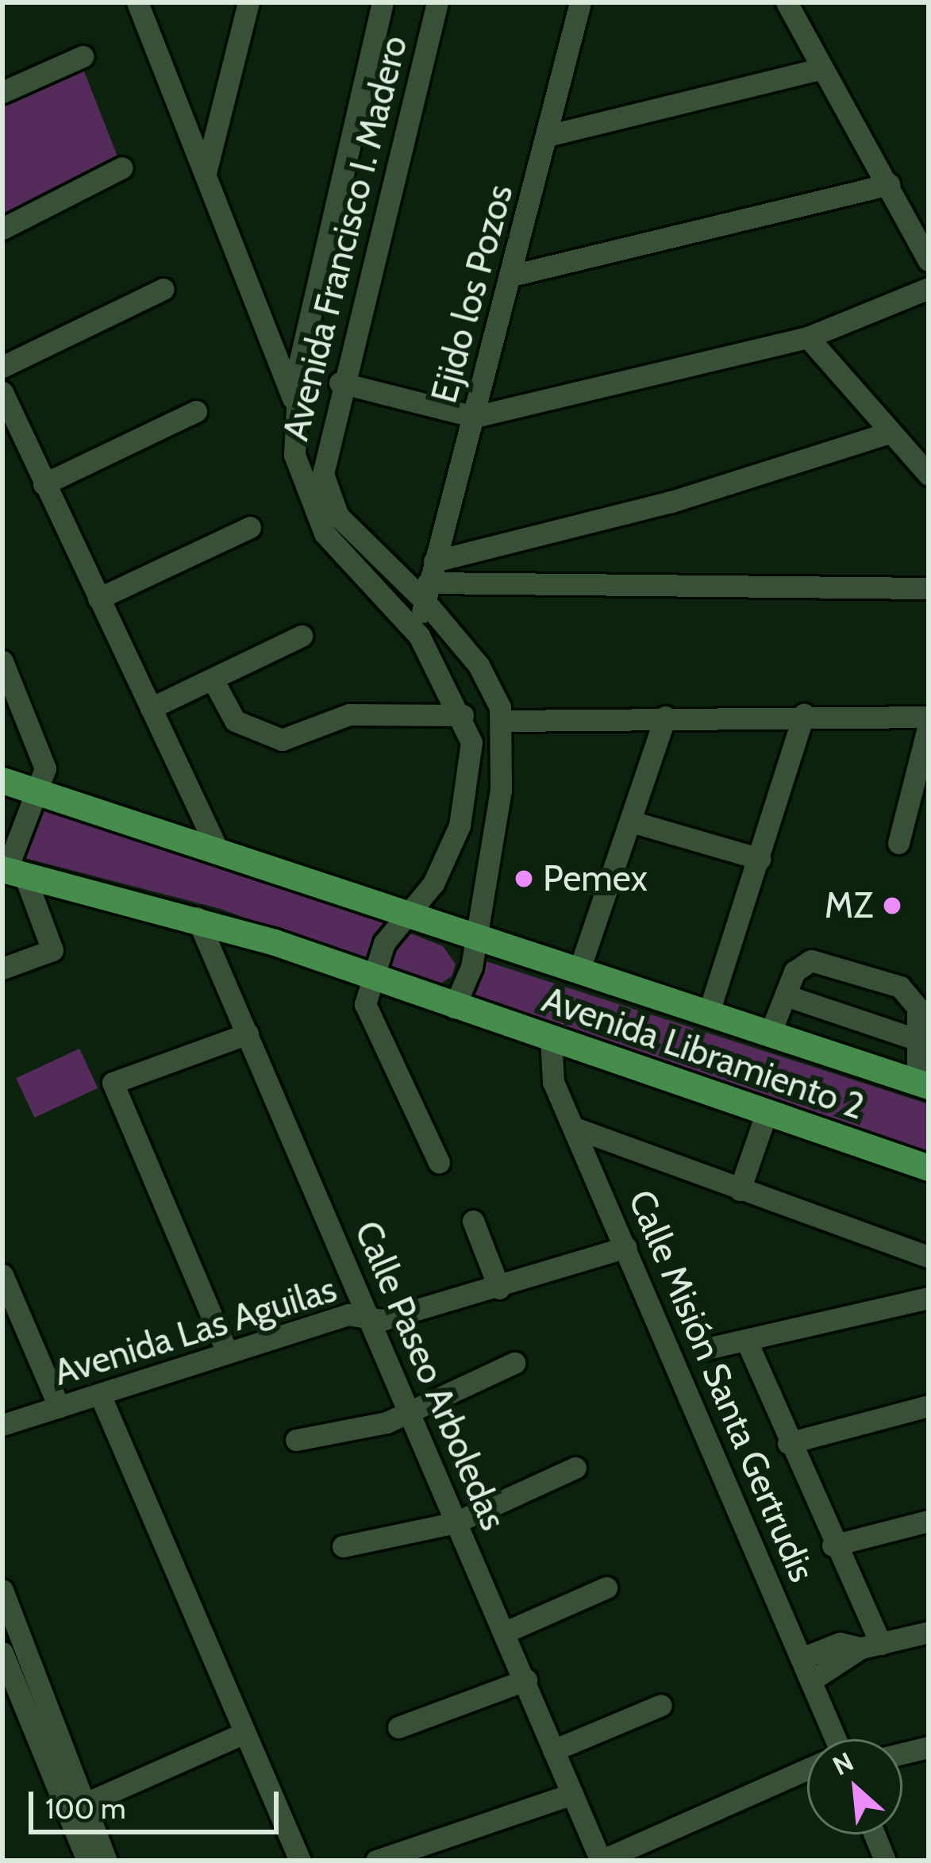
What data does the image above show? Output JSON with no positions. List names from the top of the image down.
{
  "streets": {
    "main road": ["Avenida Libramiento 2"],
    "street": [
      "Avenida Francisco I. Madero",
      "Ejido los Pozos",
      "Avenida Las Aguilas",
      "Calle Paseo Arboledas",
      "Calle Misión Santa Gertrudis"
    ]
  },
  "crossings": [
    ["Avenida Francisco I. Madero", "Ejido los Pozos"],
    ["Avenida Francisco I. Madero", "Avenida Libramiento 2"],
    ["Avenida Libramiento 2", "Calle Paseo Arboledas"],
    ["Avenida Libramiento 2", "Calle Misión Santa Gertrudis"],
    ["Avenida Las Aguilas", "Calle Paseo Arboledas"],
    ["Avenida Las Aguilas", "Calle Misión Santa Gertrudis"]
  ],
  "places": ["Pemex", "MZ"],
  "scale_bar": "100 m",
  "north": "top left"
}
